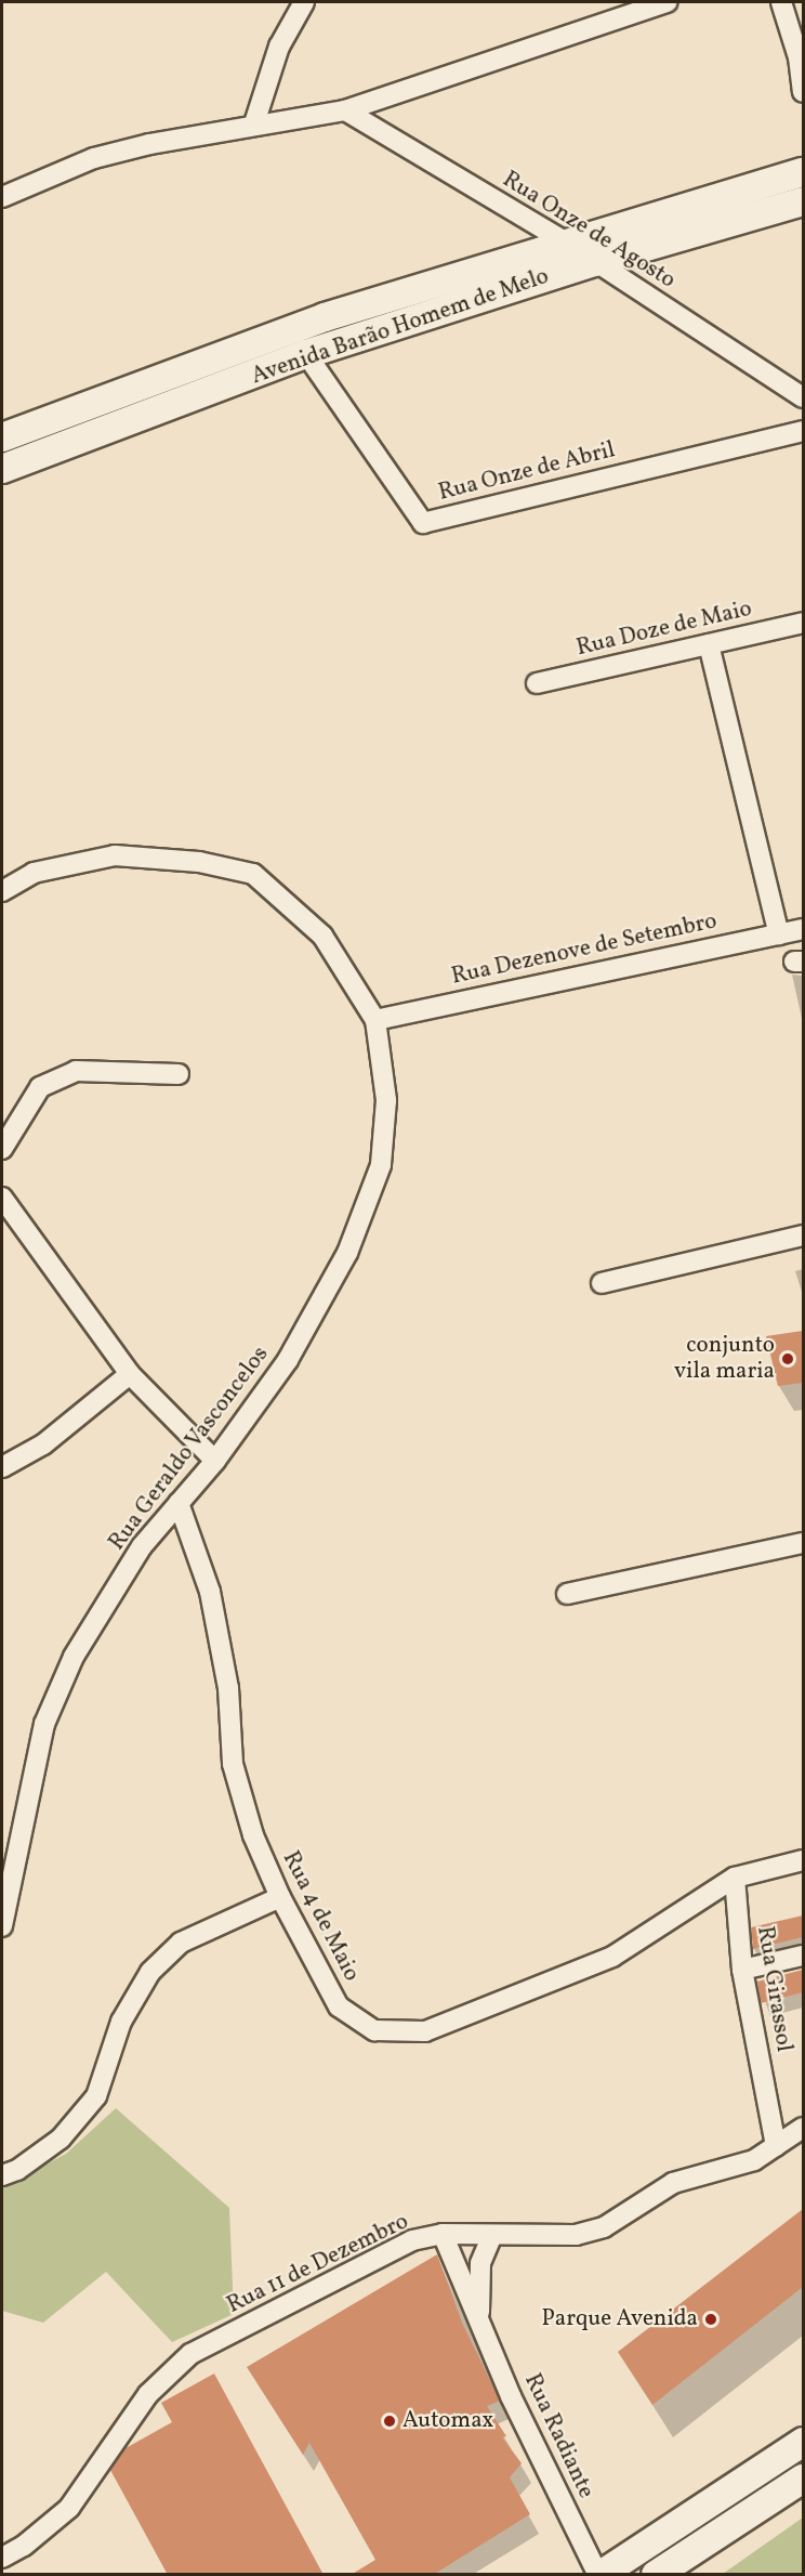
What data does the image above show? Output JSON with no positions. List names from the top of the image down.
{
  "streets": {
    "main road": ["Avenida Barão Homem de Melo"],
    "street": [
      "Rua Onze de Agosto",
      "Rua Onze de Abril",
      "Rua Doze de Maio",
      "Rua Dezenove de Setembro",
      "Rua Geraldo Vasconcelos",
      "Rua 4 de Maio",
      "Rua Girassol",
      "Rua 11 de Dezembro",
      "Rua Radiante"
    ]
  },
  "crossings": [
    ["Rua Onze de Agosto", "Avenida Barão Homem de Melo"],
    ["Avenida Barão Homem de Melo", "Rua Onze de Abril"],
    ["Rua Dezenove de Setembro", "Rua Geraldo Vasconcelos"],
    ["Rua Geraldo Vasconcelos", "Rua 4 de Maio"],
    ["Rua 4 de Maio", "Rua Girassol"],
    ["Rua Girassol", "Rua 11 de Dezembro"],
    ["Rua 11 de Dezembro", "Rua Radiante"]
  ],
  "places": ["conjunto vila maria", "Parque Avenida", "Automax"]
}
